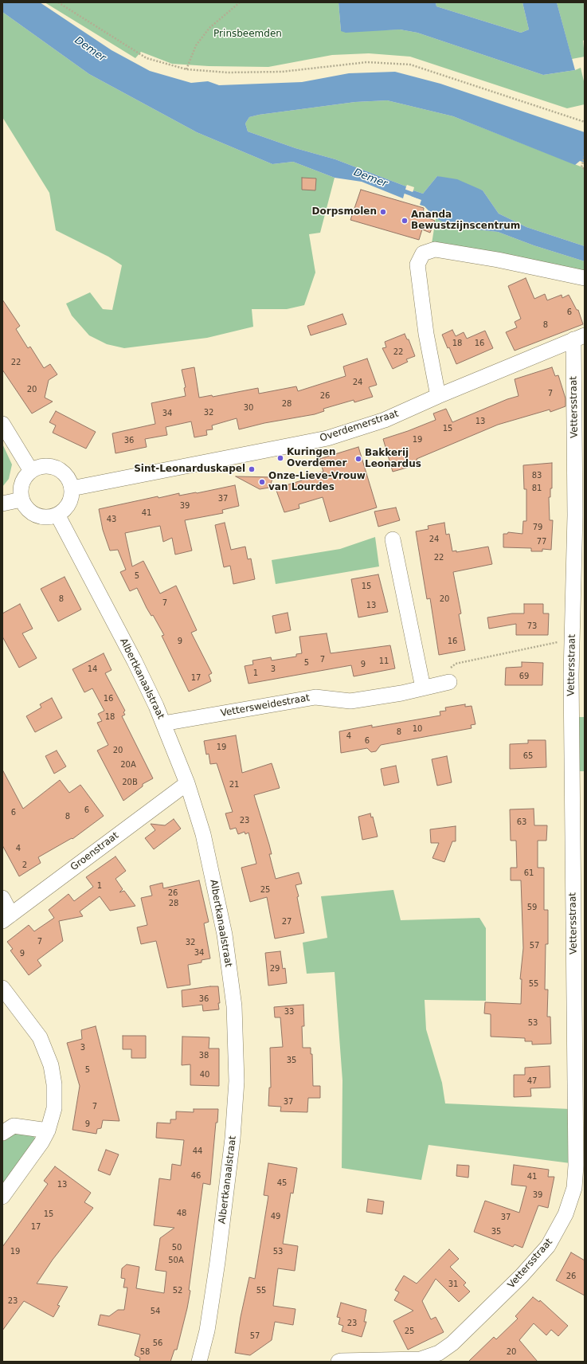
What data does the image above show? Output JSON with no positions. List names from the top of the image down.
{
  "streets": {
    "street": [
      "Vettersstraat",
      "Overdemerstraat",
      "Albertkanaalstraat",
      "Vettersweidestraat",
      "Groenstraat"
    ]
  },
  "crossings": [
    ["Vettersstraat", "Overdemerstraat"],
    ["Overdemerstraat", "Albertkanaalstraat"],
    ["Albertkanaalstraat", "Vettersweidestraat"],
    ["Albertkanaalstraat", "Groenstraat"]
  ],
  "water": ["Demer"],
  "parks": ["Prinsbeemden"],
  "places": [
    "Dorpsmolen",
    "Ananda Bewustzijnscentrum",
    "Kuringen Overdemer",
    "Bakkerij Leonardus",
    "Sint-Leonarduskapel",
    "Onze-Lieve-Vrouw van Lourdes"
  ],
  "house_numbers": [
    "6",
    "8",
    "18",
    "16",
    "22",
    "22",
    "24",
    "20",
    "7",
    "26",
    "28",
    "30",
    "32",
    "34",
    "13",
    "15",
    "19",
    "36",
    "83",
    "81",
    "37",
    "39",
    "41",
    "43",
    "79",
    "24",
    "77",
    "22",
    "5",
    "15",
    "8",
    "20",
    "7",
    "13",
    "73",
    "9",
    "16",
    "7",
    "11",
    "5",
    "9",
    "14",
    "3",
    "1",
    "69",
    "17",
    "16",
    "18",
    "10",
    "8",
    "4",
    "6",
    "19",
    "20",
    "65",
    "20A",
    "20B",
    "21",
    "6",
    "6",
    "8",
    "23",
    "63",
    "4",
    "2",
    "61",
    "1",
    "25",
    "26",
    "28",
    "59",
    "27",
    "7",
    "32",
    "57",
    "34",
    "9",
    "29",
    "55",
    "36",
    "33",
    "53",
    "3",
    "38",
    "35",
    "5",
    "40",
    "47",
    "37",
    "7",
    "9",
    "44",
    "46",
    "41",
    "45",
    "13",
    "39",
    "48",
    "15",
    "49",
    "37",
    "17",
    "35",
    "50",
    "19",
    "53",
    "50A",
    "26",
    "31",
    "52",
    "55",
    "23",
    "54",
    "23",
    "25",
    "57",
    "56",
    "58",
    "20"
  ]
}
